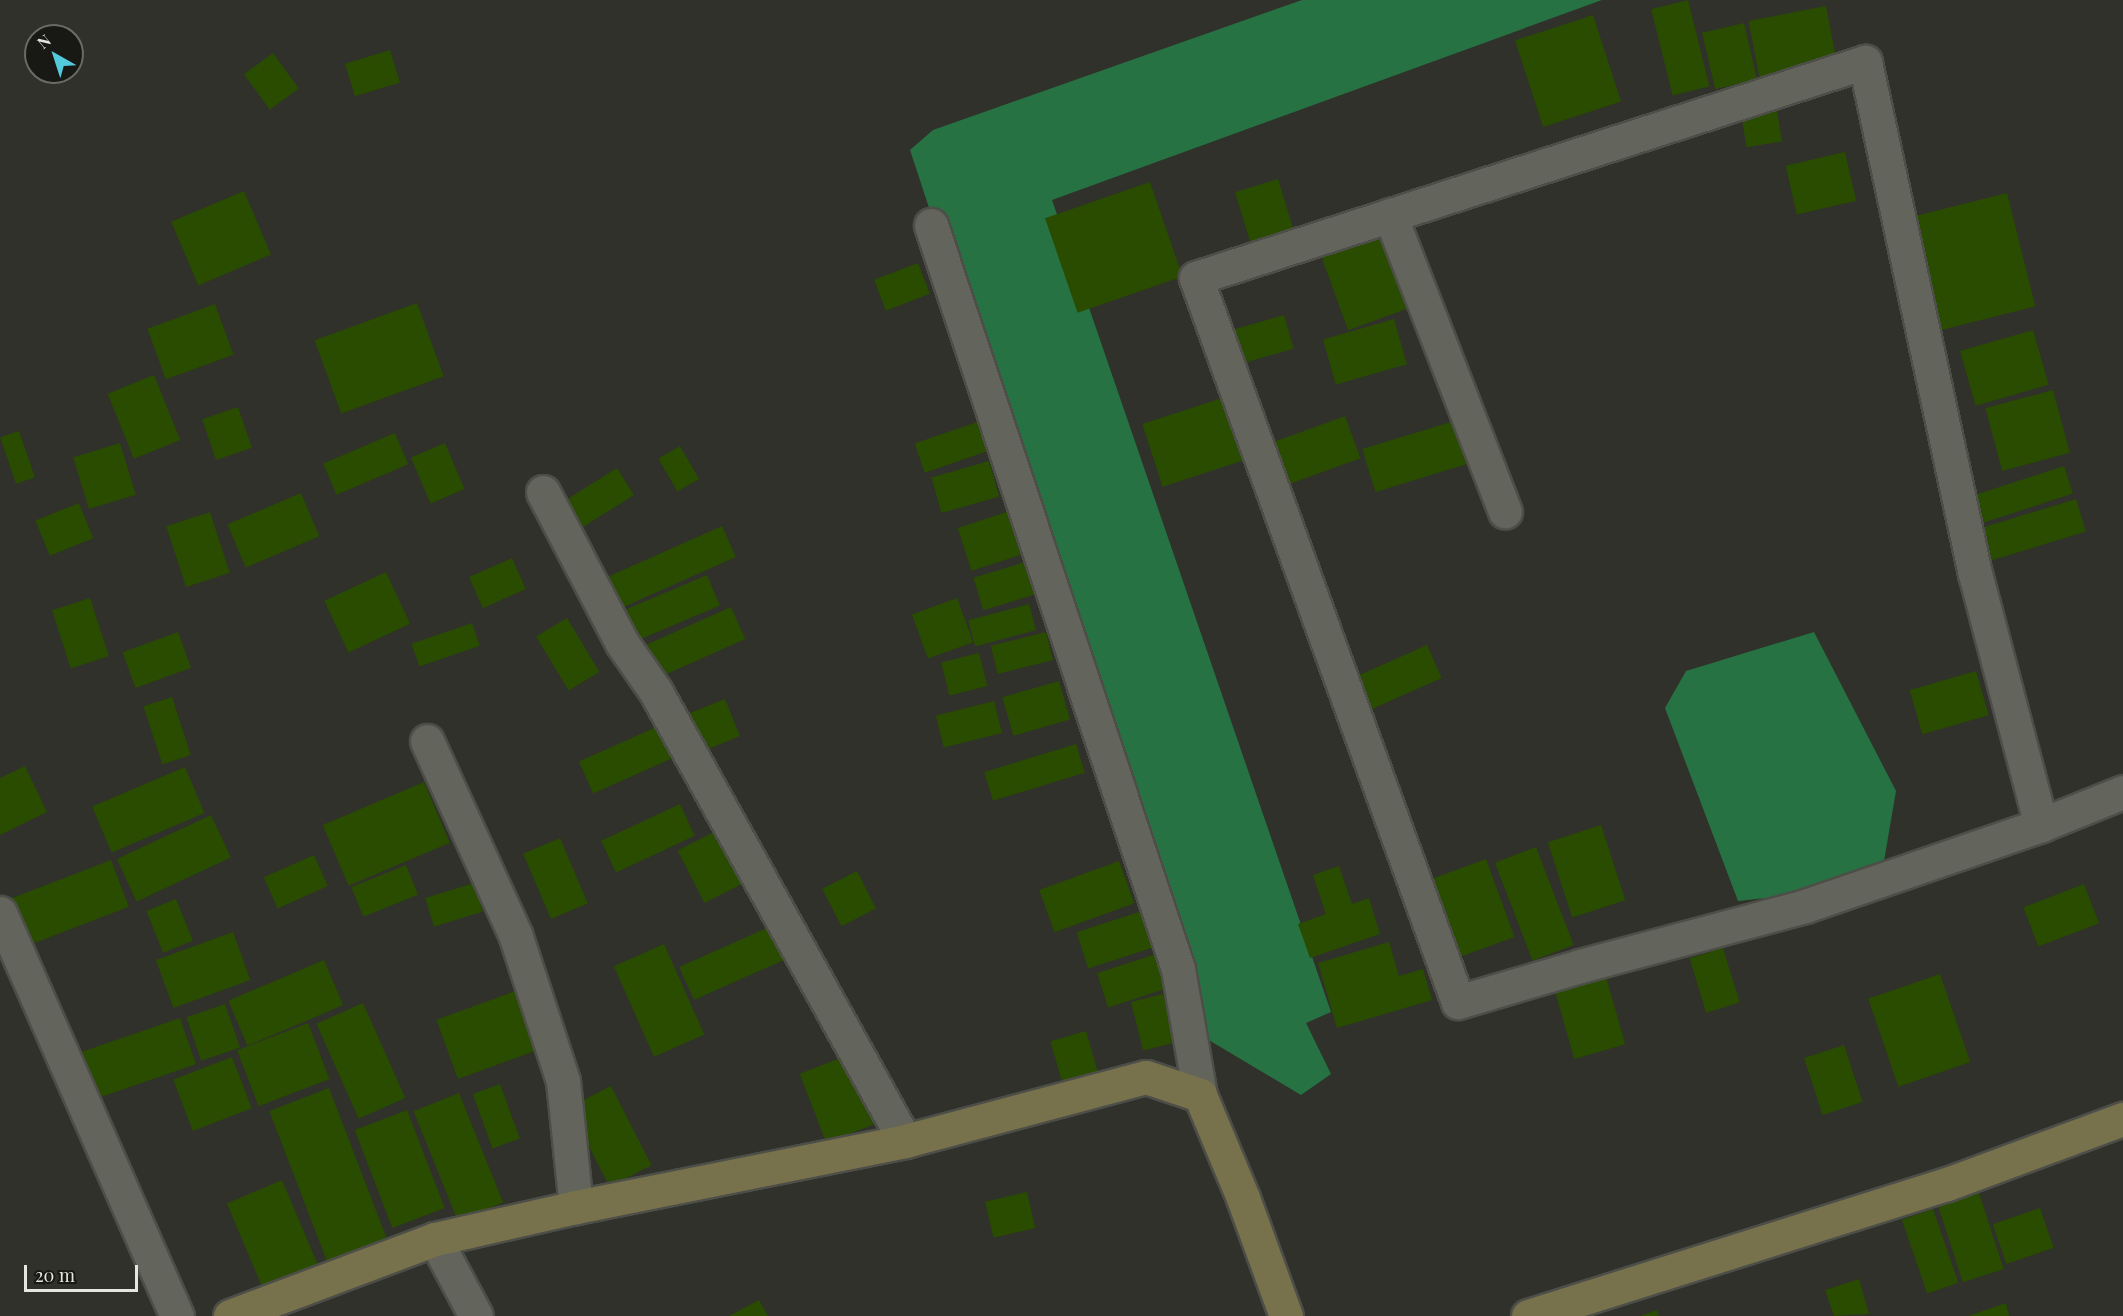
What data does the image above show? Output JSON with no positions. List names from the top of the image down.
{
  "scale_bar": "20 m",
  "north": "top left"
}
